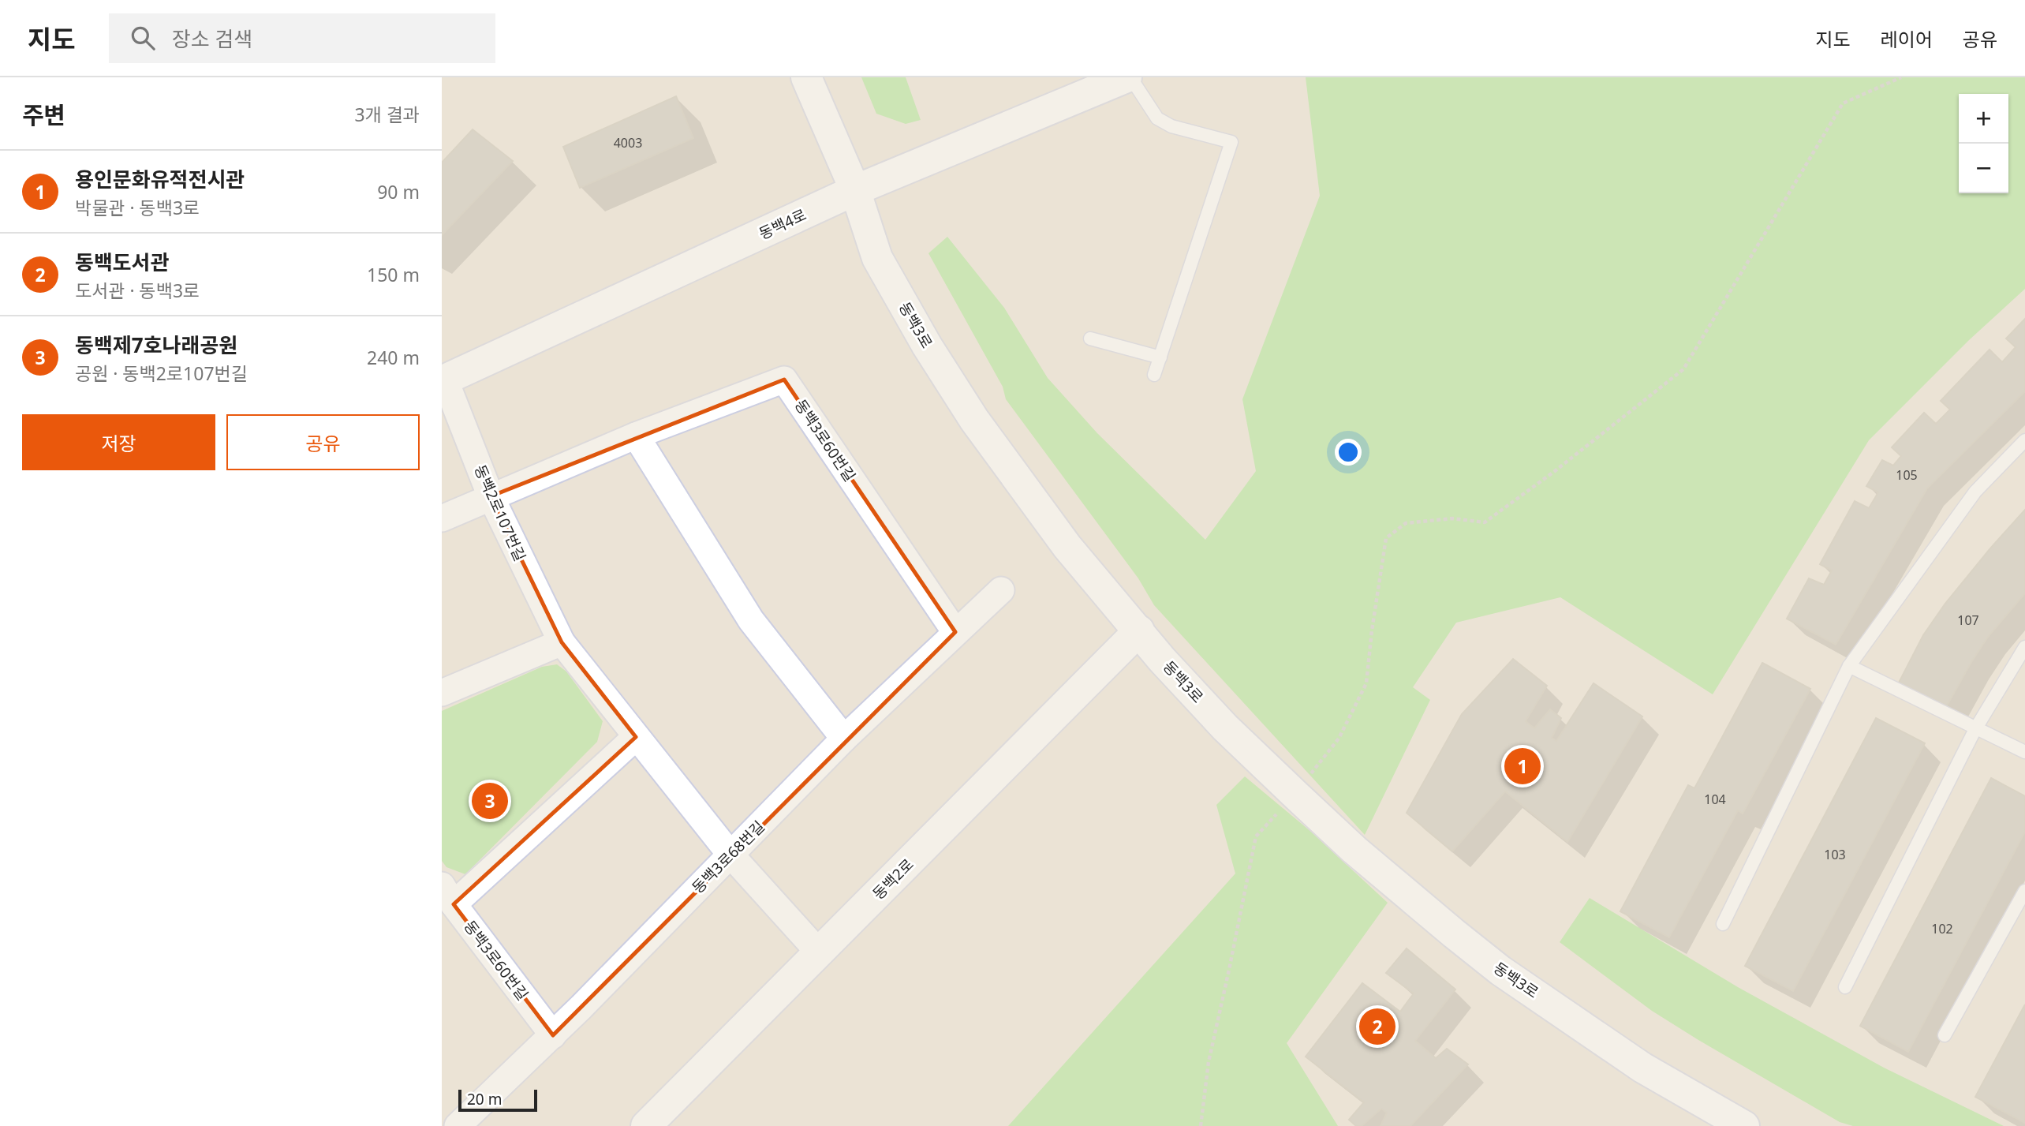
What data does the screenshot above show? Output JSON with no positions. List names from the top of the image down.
{
  "streets": {
    "street": [
      "동백4로",
      "동백3로",
      "동백3로60번길",
      "동백2로107번길",
      "동백3로68번길",
      "동백2로"
    ]
  },
  "crossings": [
    ["동백4로", "동백3로"],
    ["동백4로", "동백2로107번길"],
    ["동백3로", "동백2로"],
    ["동백3로60번길", "동백2로107번길"],
    ["동백3로60번길", "동백3로68번길"],
    ["동백2로107번길", "동백3로68번길"],
    ["동백2로107번길", "동백2로"]
  ],
  "house_numbers": [
    "4003",
    "105",
    "107",
    "104",
    "103",
    "102"
  ],
  "scale_bar": "20 m",
  "page": {
    "header": "지도",
    "search": "장소 검색",
    "nav": ["지도", "레이어", "공유"],
    "heading": ["주변", "3개 결과"],
    "map_buttons": ["+", "−"],
    "list": [
      {
        "mark": "1",
        "name": "용인문화유적전시관",
        "note": "박물관 · 동백3로",
        "value": "90 m"
      },
      {
        "mark": "2",
        "name": "동백도서관",
        "note": "도서관 · 동백3로",
        "value": "150 m"
      },
      {
        "mark": "3",
        "name": "동백제7호나래공원",
        "note": "공원 · 동백2로107번길",
        "value": "240 m"
      }
    ],
    "buttons": ["저장", "공유"],
    "pins": ["1", "3", "2"],
    "scale": "20 m"
  }
}
